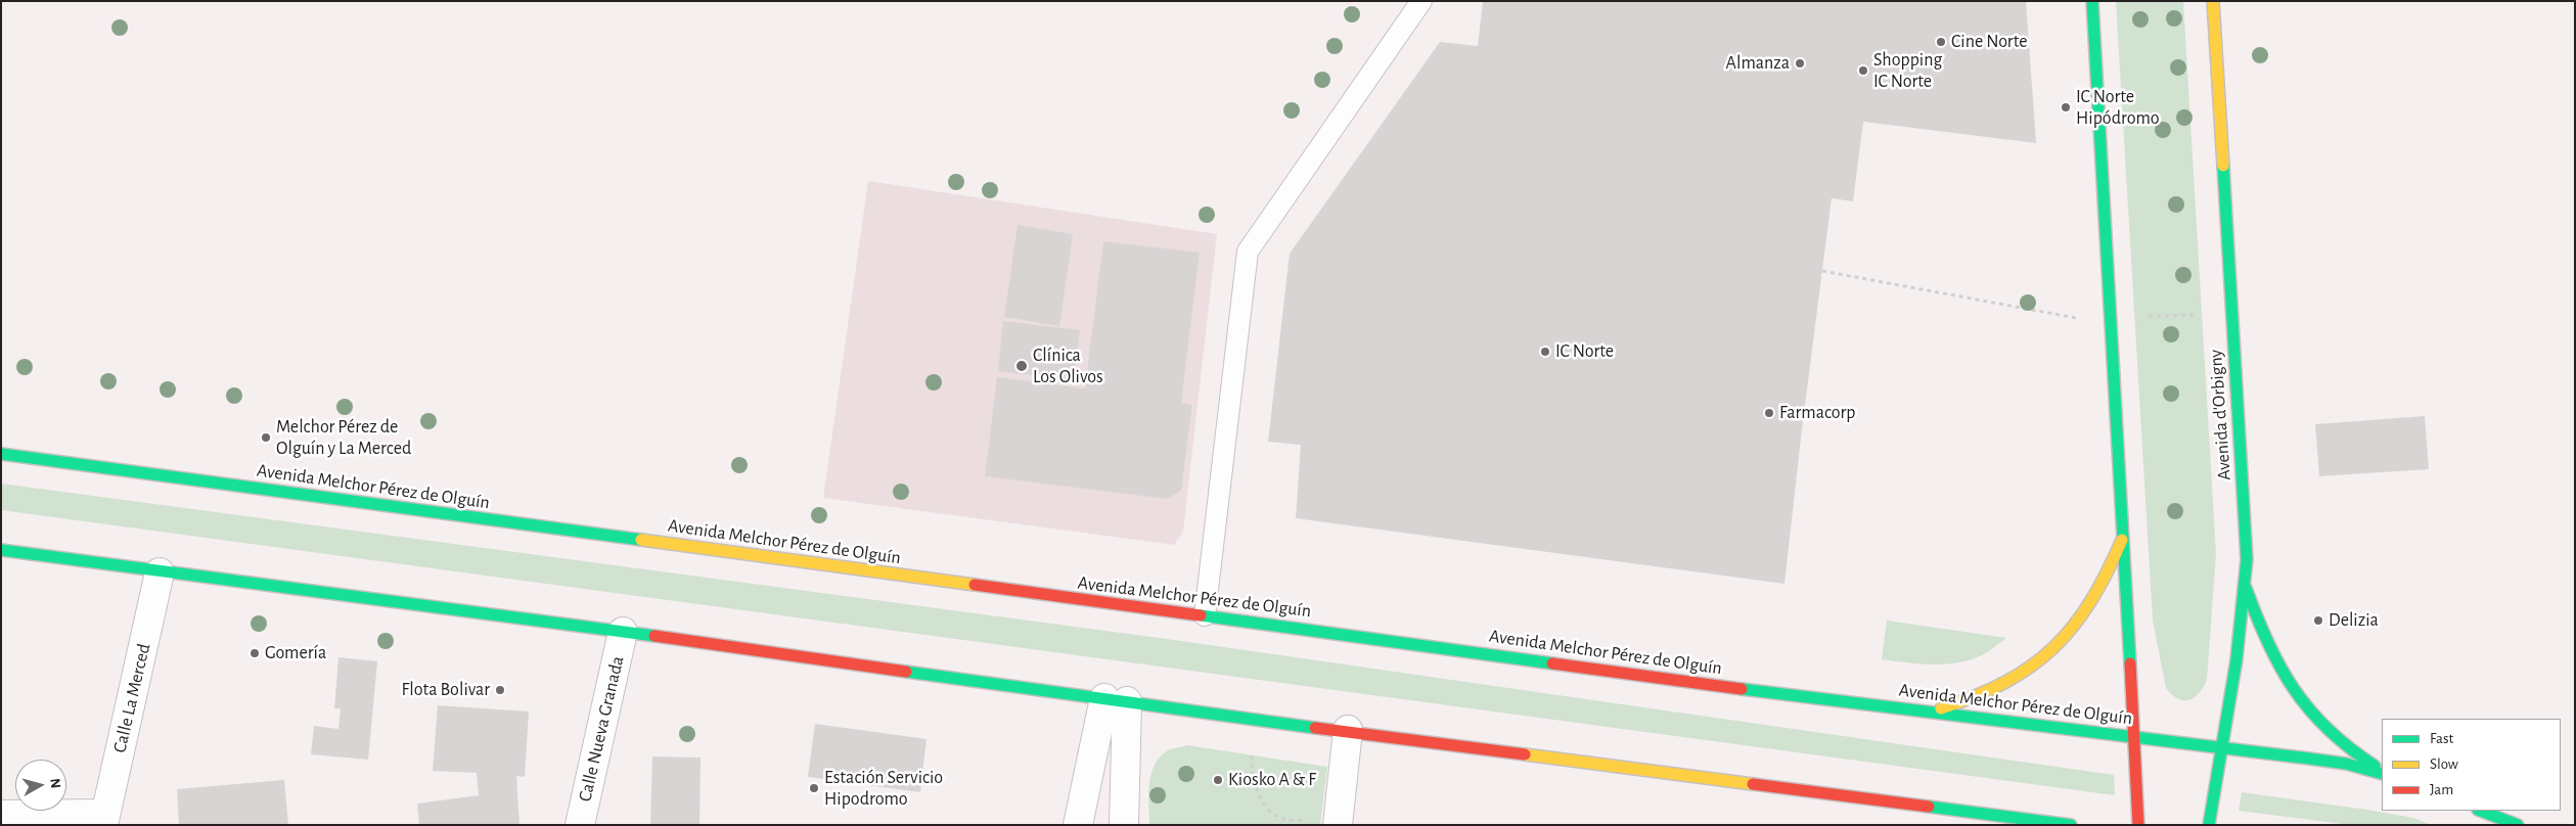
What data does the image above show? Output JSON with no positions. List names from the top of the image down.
{
  "streets": {
    "main road": ["Avenida d'Orbigny", "Avenida Melchor Pérez de Olguín"],
    "street": ["Calle La Merced", "Calle Nueva Granada"]
  },
  "crossings": [
    ["Avenida d'Orbigny", "Avenida Melchor Pérez de Olguín"]
  ],
  "places": [
    "Cine Norte",
    "Almanza",
    "Shopping IC Norte",
    "IC Norte Hipódromo",
    "IC Norte",
    "Clínica Los Olivos",
    "Farmacorp",
    "Melchor Pérez de Olguín y La Merced",
    "Delizia",
    "Gomería",
    "Flota Bolivar",
    "Kiosko A & F",
    "Estación Servicio Hipodromo"
  ],
  "legend": ["Fast", "Slow", "Jam"],
  "north": "right"
}
